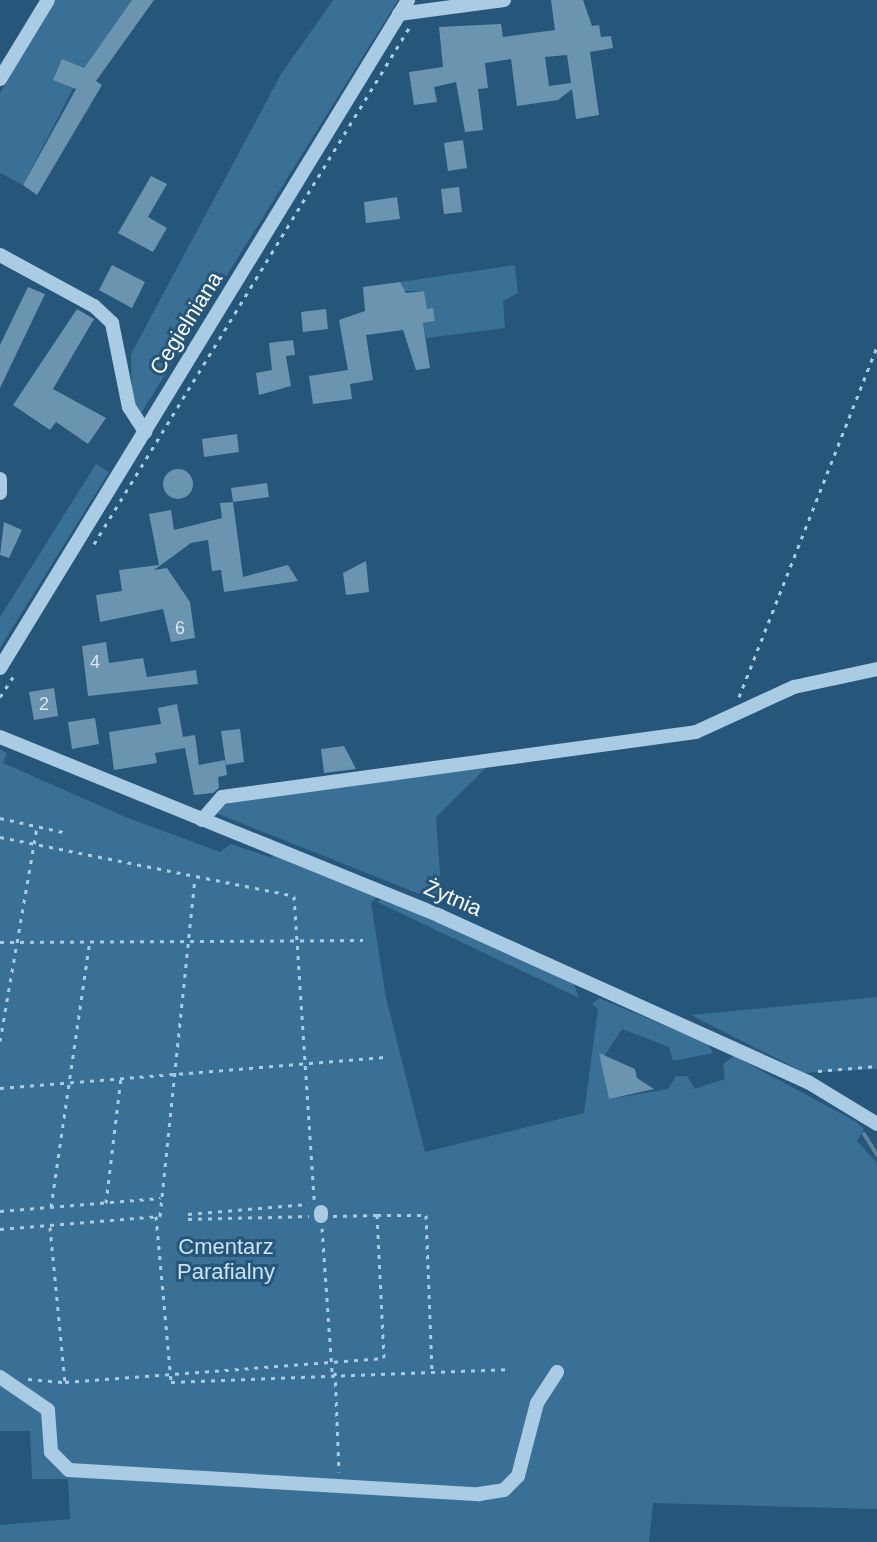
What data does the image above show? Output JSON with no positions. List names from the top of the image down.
{
  "streets": {
    "street": ["Cegielniana", "Żytnia"]
  },
  "parks": ["Cmentarz Parafialny"],
  "house_numbers": ["6", "4", "2"]
}
